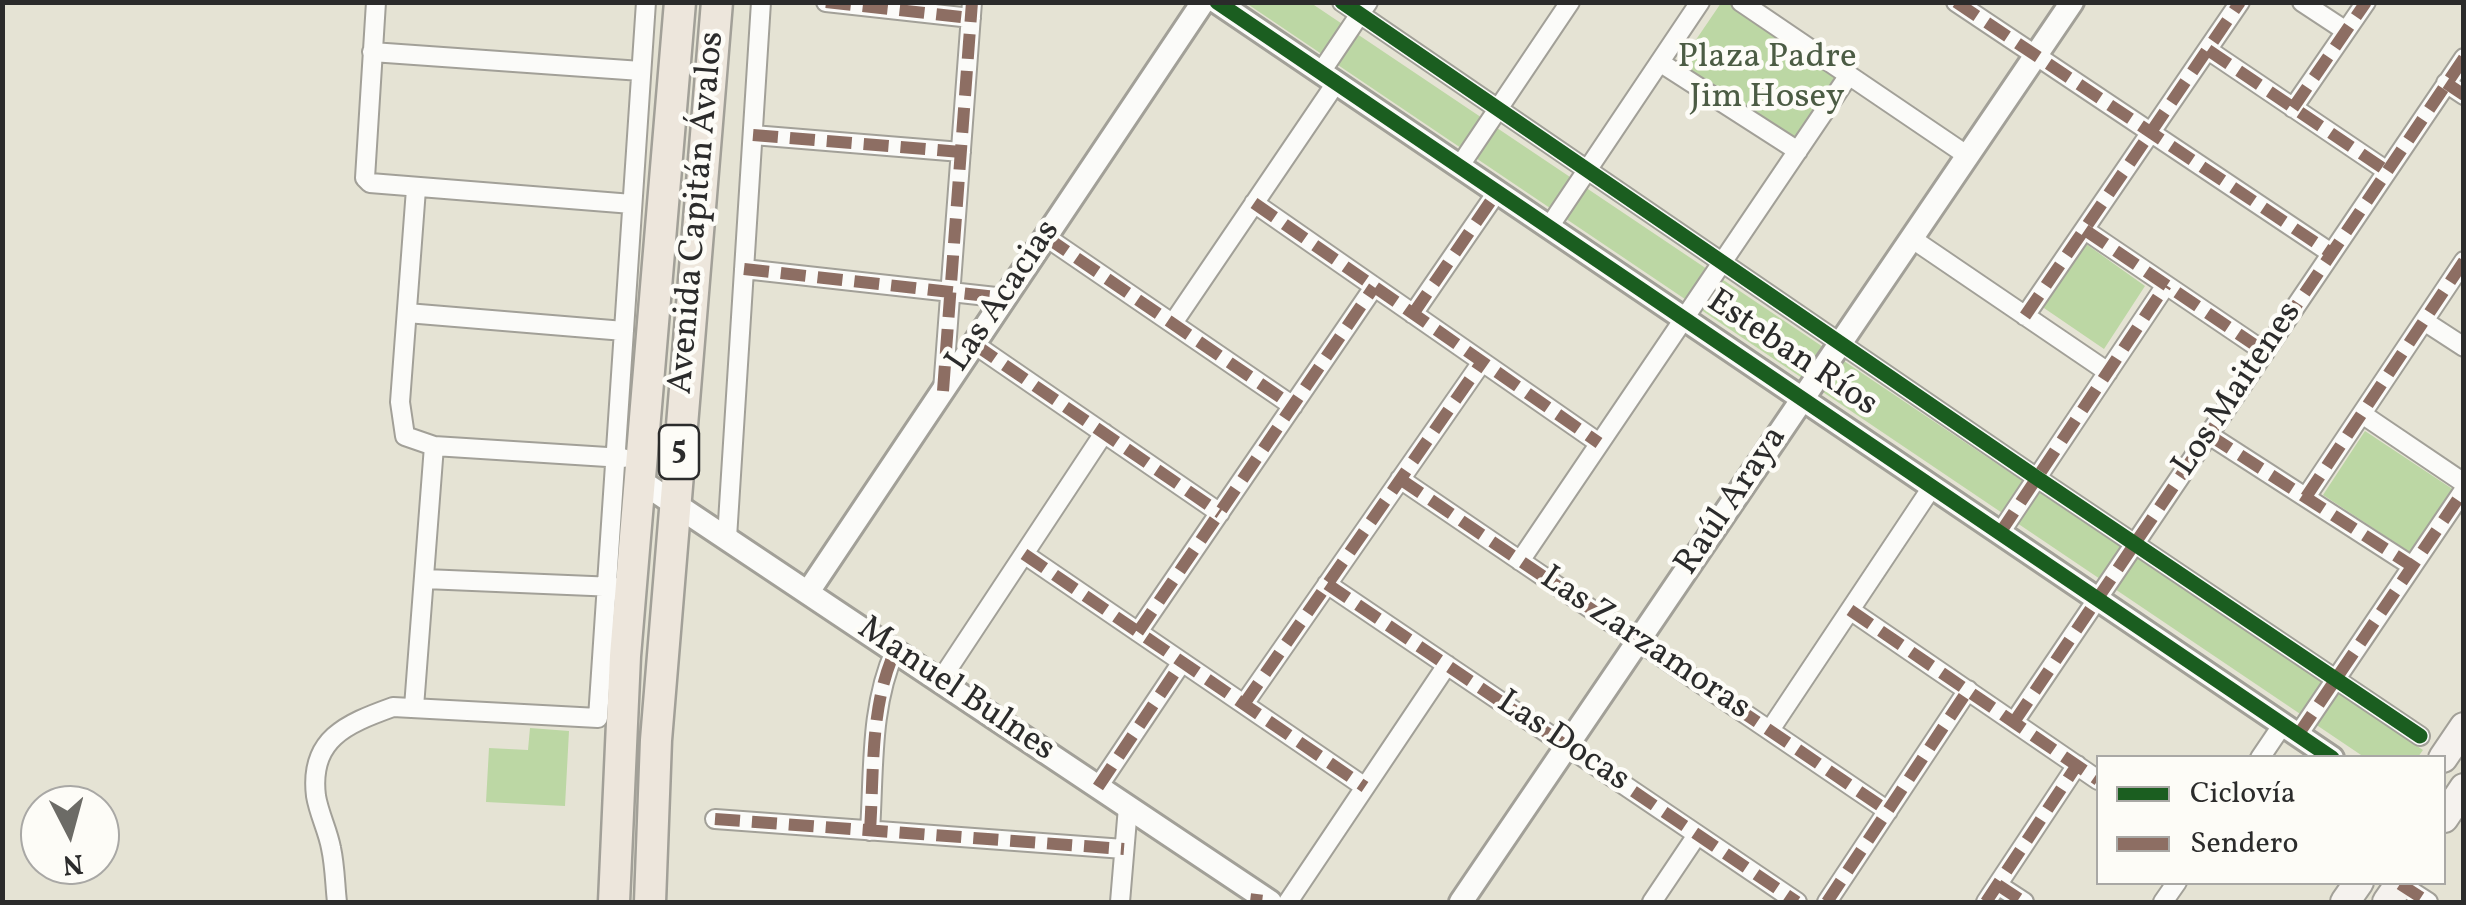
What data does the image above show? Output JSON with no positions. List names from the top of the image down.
{
  "streets": {
    "highway": ["Avenida Capitán Ávalos", "5"],
    "street": [
      "Las Acacias",
      "Esteban Ríos",
      "Los Maitenes",
      "Raúl Araya",
      "Las Zarzamoras",
      "Manuel Bulnes",
      "Las Docas"
    ]
  },
  "crossings": [
    ["Avenida Capitán Ávalos", "Manuel Bulnes"],
    ["Las Acacias", "Manuel Bulnes"],
    ["Esteban Ríos", "Los Maitenes"],
    ["Esteban Ríos", "Raúl Araya"],
    ["Raúl Araya", "Las Zarzamoras"],
    ["Raúl Araya", "Las Docas"]
  ],
  "parks": ["Plaza Padre Jim Hosey"],
  "legend": ["Ciclovía", "Sendero"],
  "north": "bottom"
}
